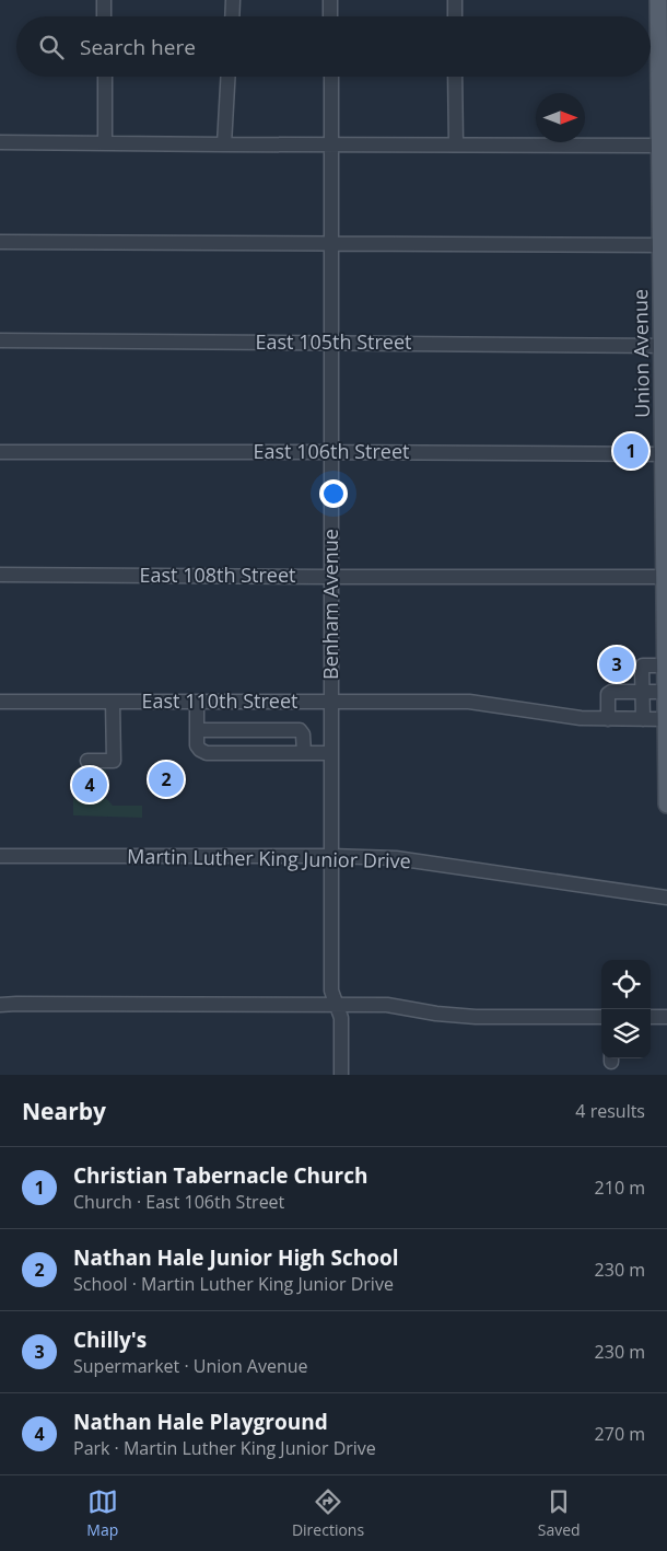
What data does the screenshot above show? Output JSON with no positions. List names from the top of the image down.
{
  "streets": {
    "main road": ["Union Avenue"],
    "street": [
      "East 105th Street",
      "East 106th Street",
      "East 108th Street",
      "Benham Avenue",
      "East 110th Street",
      "Martin Luther King Junior Drive"
    ]
  },
  "crossings": [
    ["East 105th Street", "Union Avenue"],
    ["East 105th Street", "Benham Avenue"],
    ["Union Avenue", "East 106th Street"],
    ["Union Avenue", "East 108th Street"],
    ["Union Avenue", "East 110th Street"],
    ["East 106th Street", "Benham Avenue"],
    ["East 108th Street", "Benham Avenue"],
    ["Benham Avenue", "East 110th Street"],
    ["Benham Avenue", "Martin Luther King Junior Drive"]
  ],
  "north": "right",
  "page": {
    "search": "Search here",
    "pins": [
      "1",
      "3",
      "2",
      "4"
    ],
    "heading": ["Nearby", "4 results"],
    "list": [
      {
        "mark": "1",
        "name": "Christian Tabernacle Church",
        "note": "Church · East 106th Street",
        "value": "210 m"
      },
      {
        "mark": "2",
        "name": "Nathan Hale Junior High School",
        "note": "School · Martin Luther King Junior Drive",
        "value": "230 m"
      },
      {
        "mark": "3",
        "name": "Chilly's",
        "note": "Supermarket · Union Avenue",
        "value": "230 m"
      },
      {
        "mark": "4",
        "name": "Nathan Hale Playground",
        "note": "Park · Martin Luther King Junior Drive",
        "value": "270 m"
      }
    ],
    "nav": ["Map", "Directions", "Saved"]
  }
}
